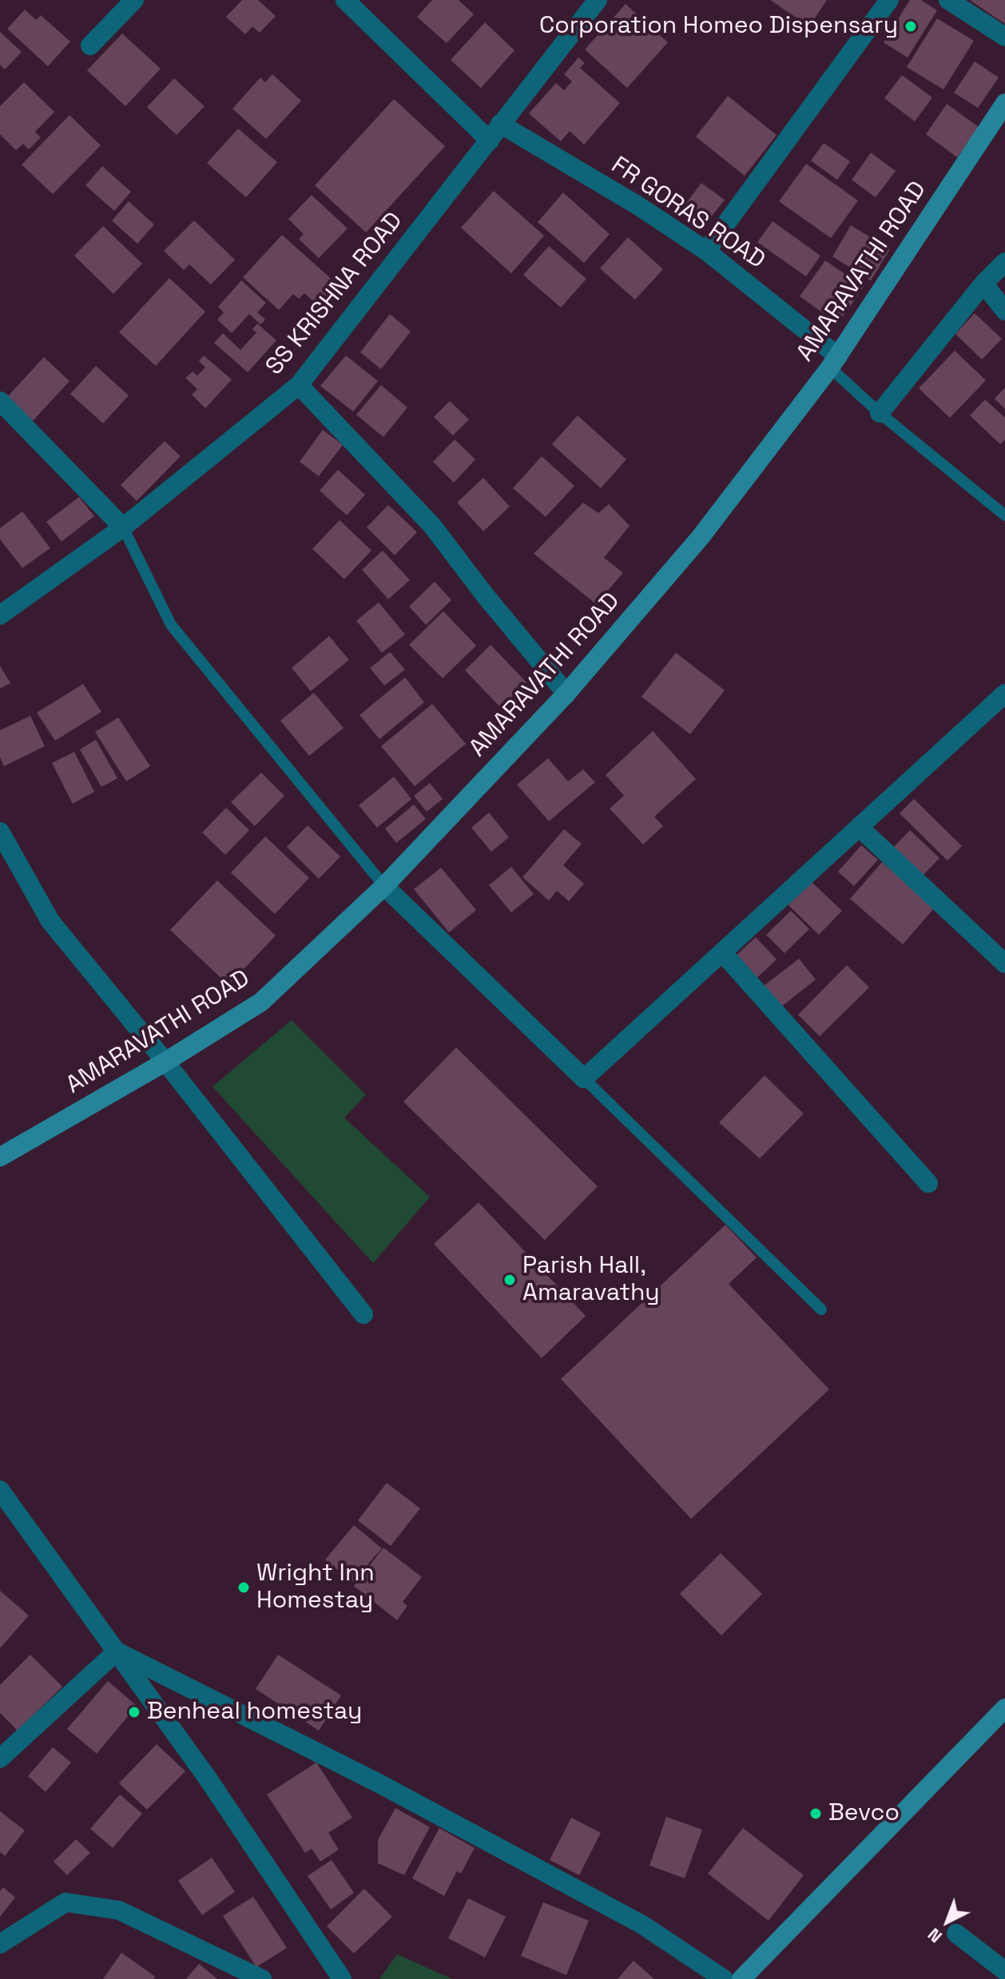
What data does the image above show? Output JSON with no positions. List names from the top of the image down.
{
  "streets": {
    "main road": ["AMARAVATHI ROAD"],
    "street": ["FR GORAS ROAD", "SS KRISHNA ROAD"]
  },
  "crossings": [
    ["FR GORAS ROAD", "AMARAVATHI ROAD"],
    ["FR GORAS ROAD", "SS KRISHNA ROAD"]
  ],
  "places": [
    "Corporation Homeo Dispensary",
    "Parish Hall, Amaravathy",
    "Wright Inn Homestay",
    "Benheal homestay",
    "Bevco"
  ],
  "north": "bottom left"
}
